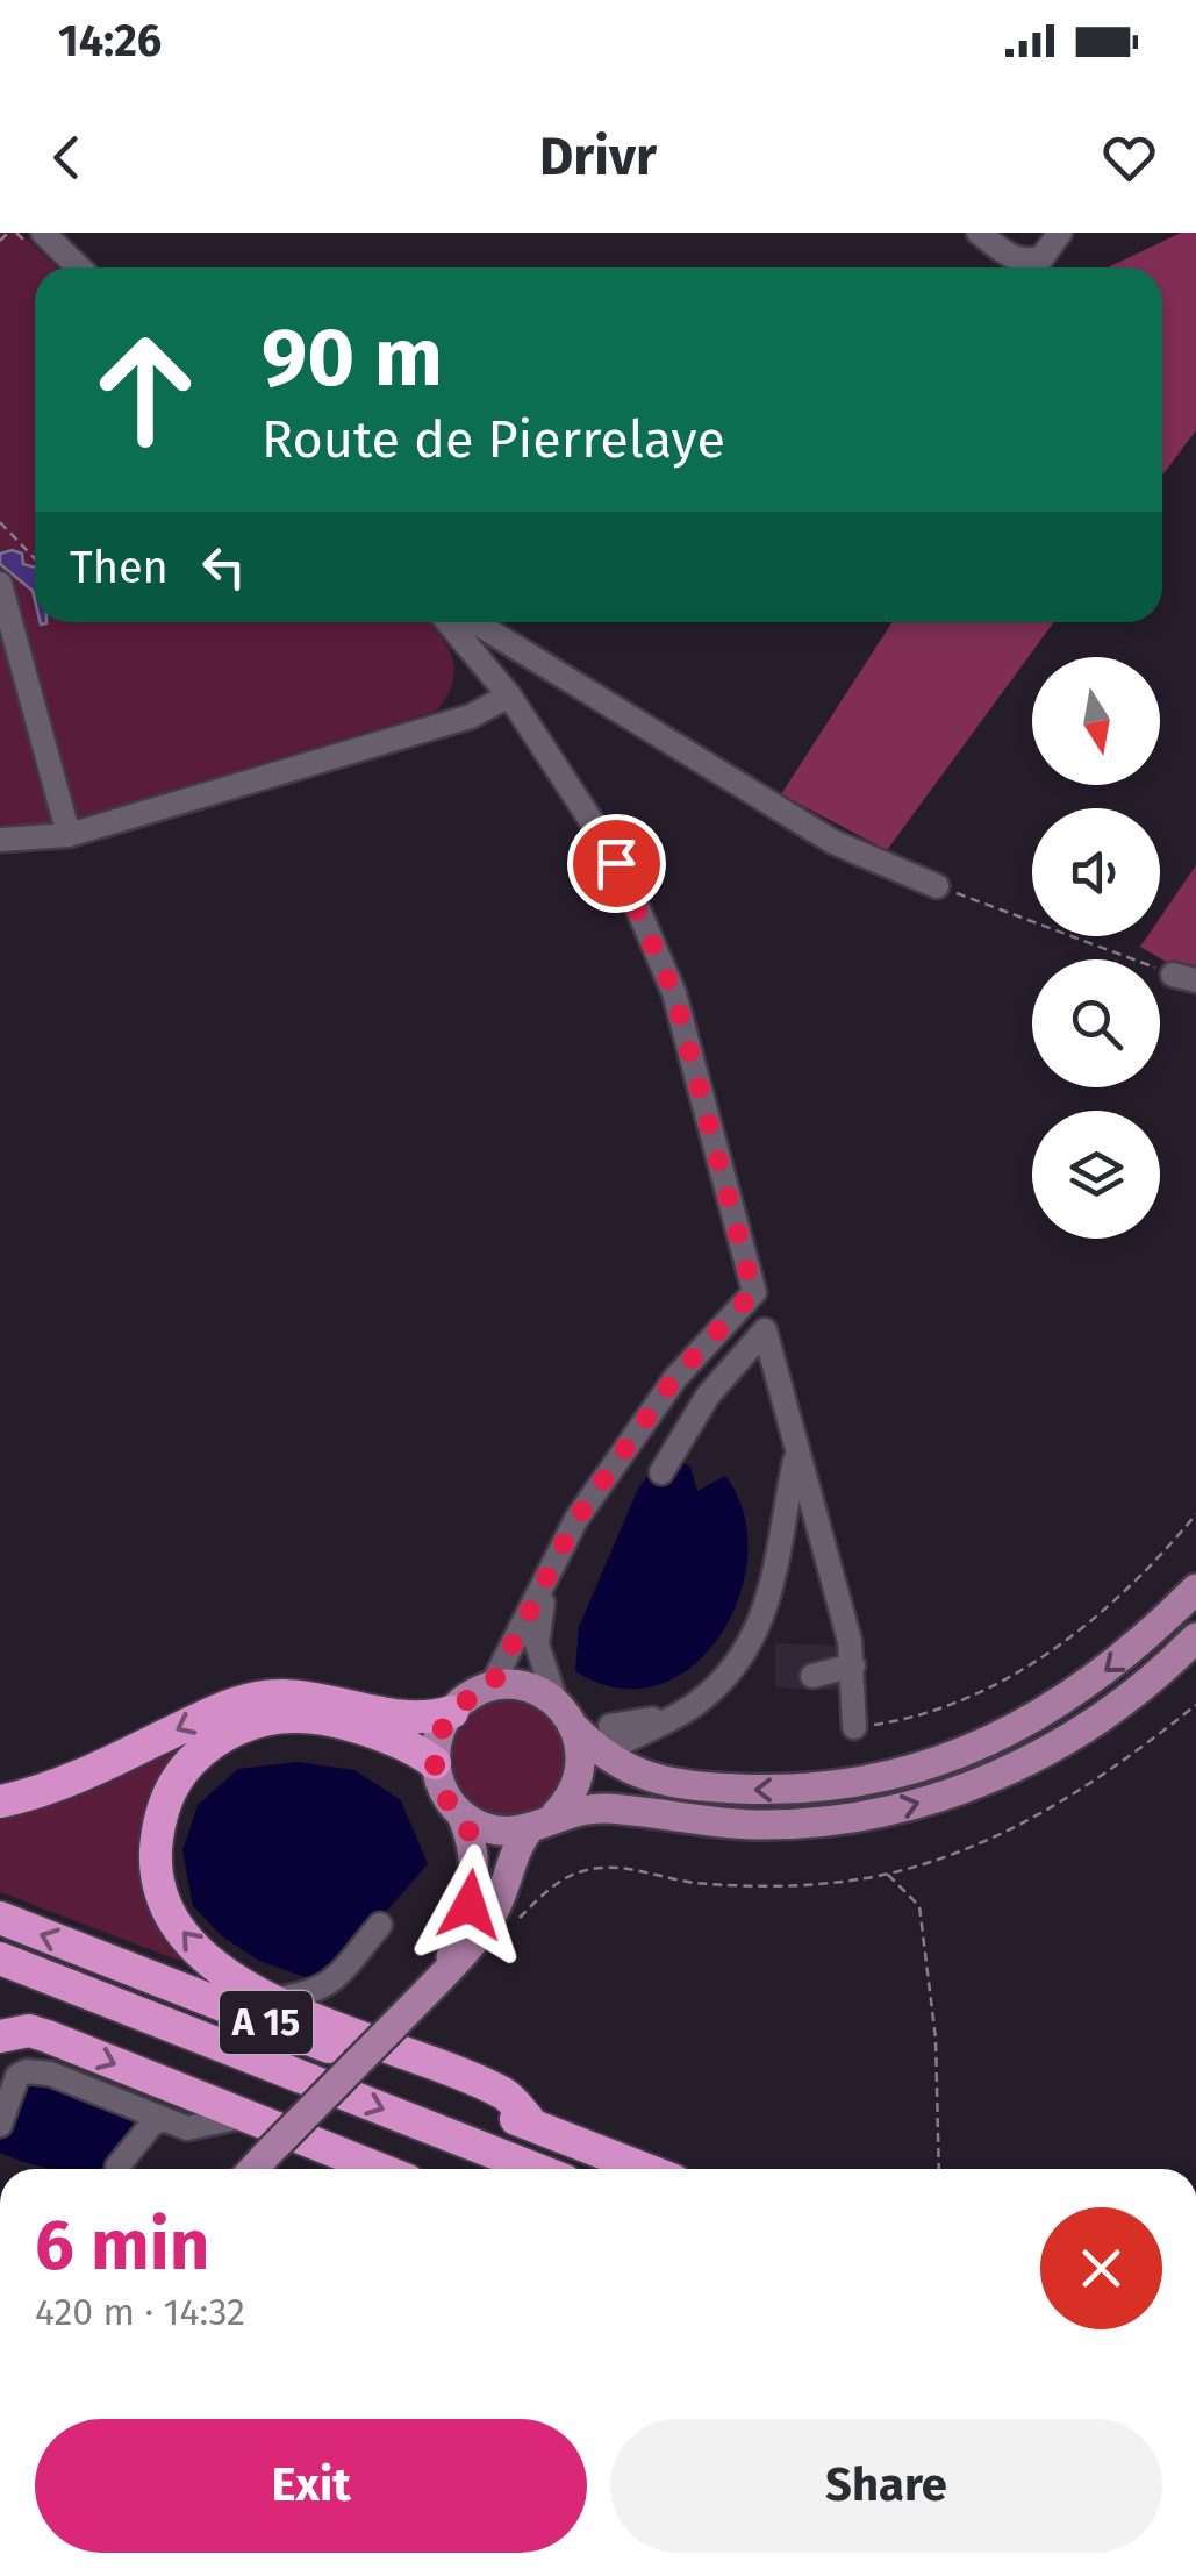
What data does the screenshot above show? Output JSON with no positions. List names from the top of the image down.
{
  "streets": {
    "highway": ["A 15"]
  },
  "north": "bottom",
  "page": {
    "status": "14:26",
    "header": "Drivr",
    "turn": ["90 m", "Route de Pierrelaye"],
    "then": "Then",
    "heading": ["6 min", "420 m · 14:32"],
    "buttons": ["Exit", "Share"]
  }
}
